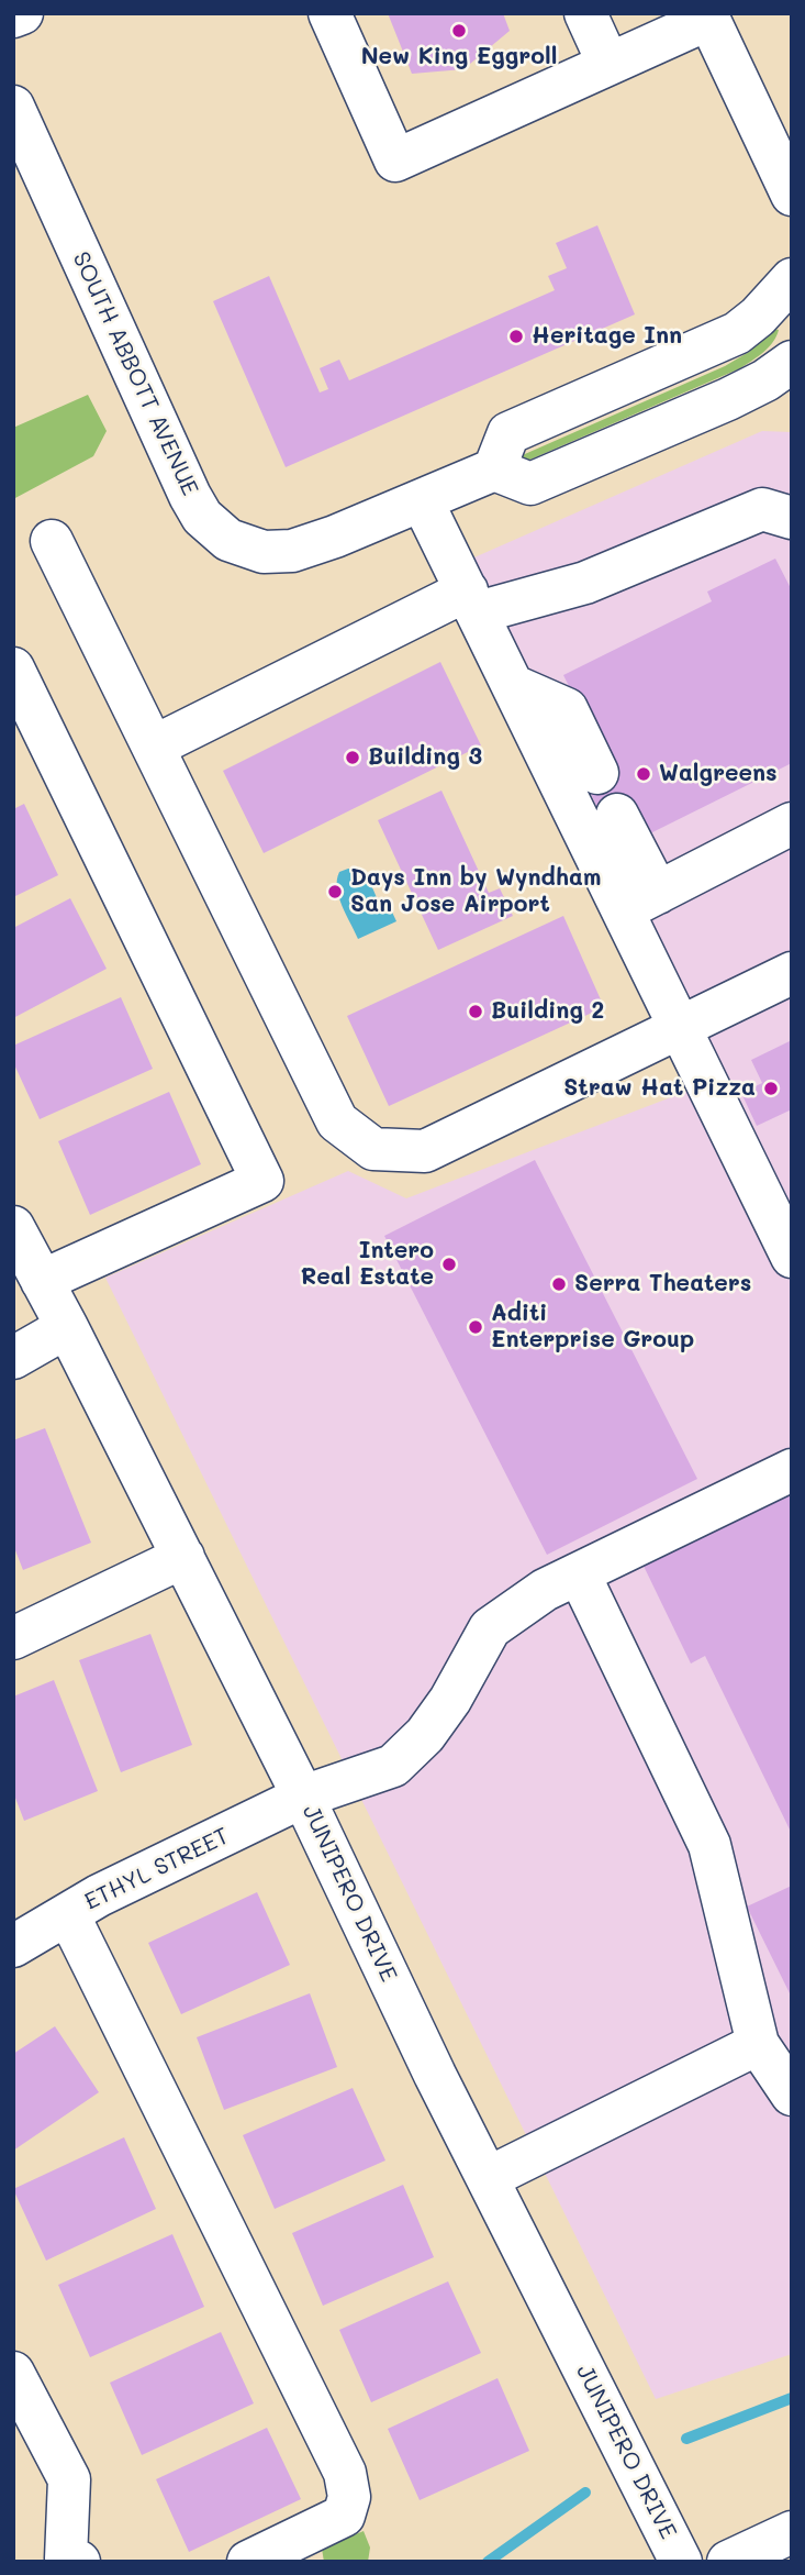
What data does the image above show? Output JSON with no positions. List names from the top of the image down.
{
  "streets": {
    "main road": ["SOUTH ABBOTT AVENUE", "ETHYL STREET", "JUNIPERO DRIVE"]
  },
  "crossings": [
    ["ETHYL STREET", "JUNIPERO DRIVE"]
  ],
  "places": [
    "New King Eggroll",
    "Heritage Inn",
    "Building 3",
    "Walgreens",
    "Days Inn by Wyndham San Jose Airport",
    "Building 2",
    "Straw Hat Pizza",
    "Intero Real Estate",
    "Serra Theaters",
    "Aditi Enterprise Group"
  ]
}
